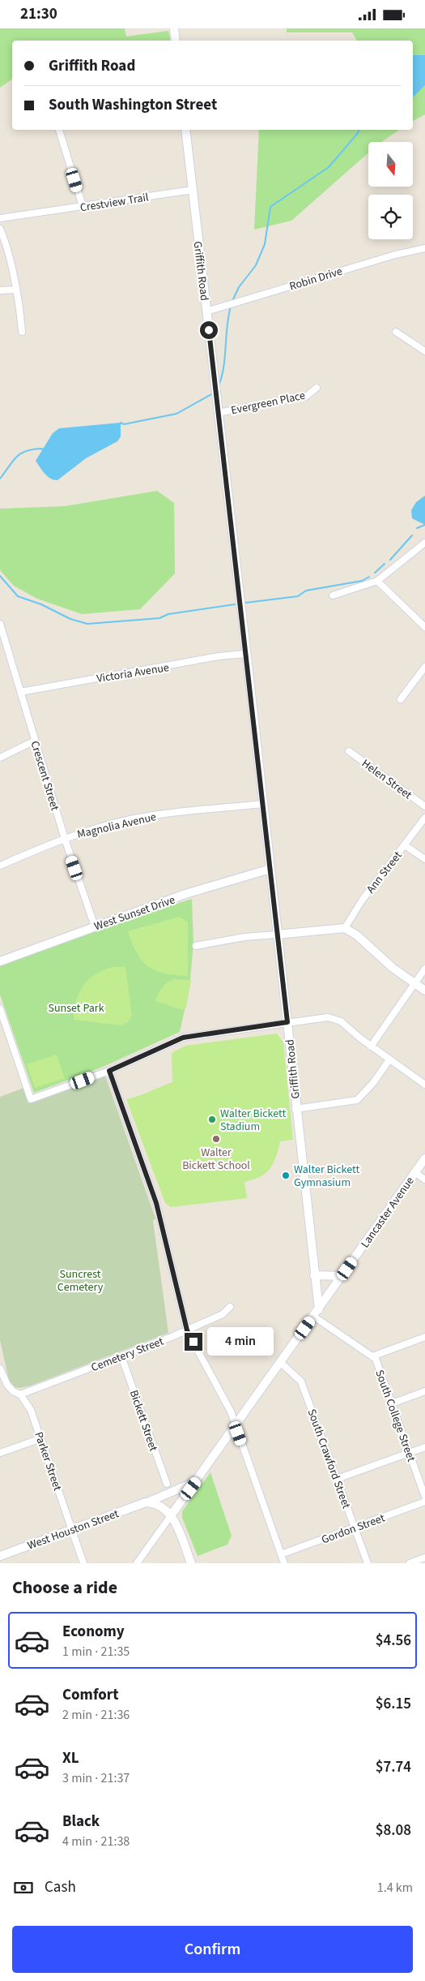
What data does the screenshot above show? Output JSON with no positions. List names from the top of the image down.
{
  "streets": {
    "street": [
      "Crestview Trail",
      "Griffith Road",
      "Robin Drive",
      "Evergreen Place",
      "Victoria Avenue",
      "Crescent Street",
      "Helen Street",
      "Magnolia Avenue",
      "Ann Street",
      "West Sunset Drive",
      "Lancaster Avenue",
      "Cemetery Street",
      "South College Street",
      "Bickett Street",
      "South Crawford Street",
      "Parker Street",
      "Gordon Street",
      "West Houston Street"
    ]
  },
  "crossings": [
    ["Crestview Trail", "Griffith Road"],
    ["Griffith Road", "Robin Drive"],
    ["Griffith Road", "Evergreen Place"],
    ["Griffith Road", "Victoria Avenue"],
    ["Griffith Road", "Magnolia Avenue"],
    ["Griffith Road", "West Sunset Drive"],
    ["Griffith Road", "Lancaster Avenue"],
    ["Griffith Road", "South College Street"],
    ["Victoria Avenue", "Crescent Street"],
    ["Crescent Street", "Magnolia Avenue"],
    ["Crescent Street", "West Sunset Drive"],
    ["Lancaster Avenue", "South College Street"],
    ["Lancaster Avenue", "South Crawford Street"],
    ["Lancaster Avenue", "West Houston Street"],
    ["Cemetery Street", "Bickett Street"],
    ["Cemetery Street", "Parker Street"],
    ["South Crawford Street", "Gordon Street"],
    ["Parker Street", "West Houston Street"]
  ],
  "parks": ["Sunset Park", "Suncrest Cemetery"],
  "places": ["Walter Bickett Stadium", "Walter Bickett School", "Walter Bickett Gymnasium"],
  "north": "bottom",
  "page": {
    "status": "21:30",
    "banner": ["Griffith Road", "South Washington Street"],
    "bubble": "4 min",
    "heading": "Choose a ride",
    "list": [
      {
        "name": "Economy",
        "note": "1 min · 21:35",
        "value": "$4.56"
      },
      {
        "name": "Comfort",
        "note": "2 min · 21:36",
        "value": "$6.15"
      },
      {
        "name": "XL",
        "note": "3 min · 21:37",
        "value": "$7.74"
      },
      {
        "name": "Black",
        "note": "4 min · 21:38",
        "value": "$8.08"
      }
    ],
    "pay": ["Cash", "1.4 km"],
    "buttons": "Confirm"
  }
}
